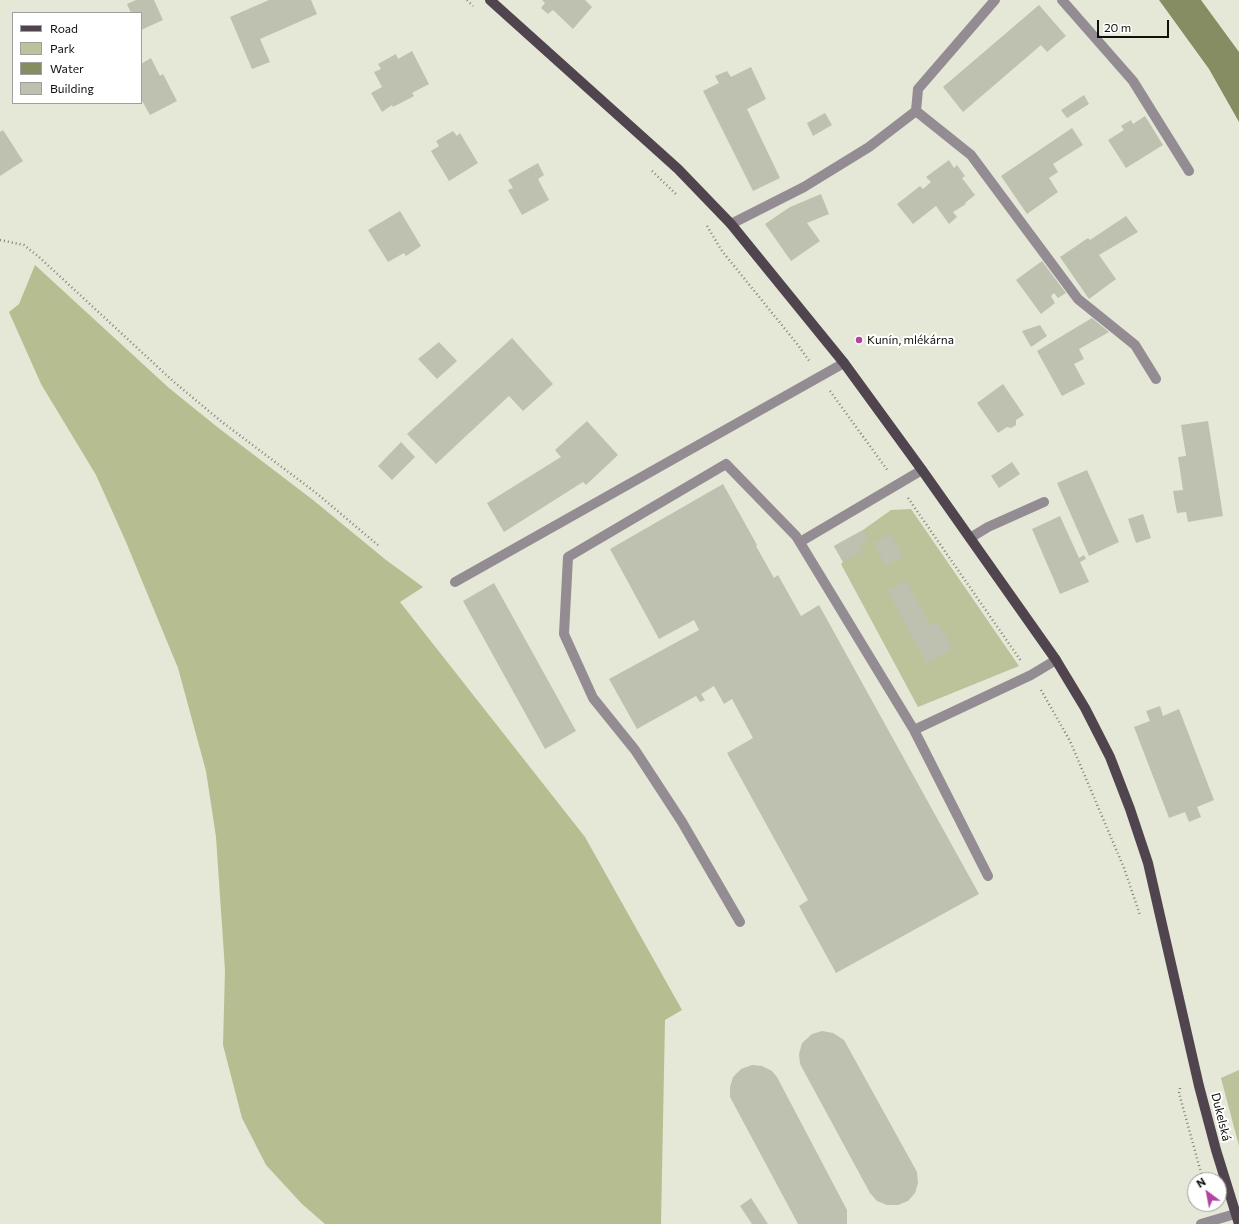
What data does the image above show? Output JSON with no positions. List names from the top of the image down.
{
  "streets": {
    "main road": ["Dukelská"]
  },
  "places": ["Kunín, mlékárna"],
  "legend": [
    "Road",
    "Park",
    "Water",
    "Building"
  ],
  "scale_bar": "20 m",
  "north": "top left"
}
